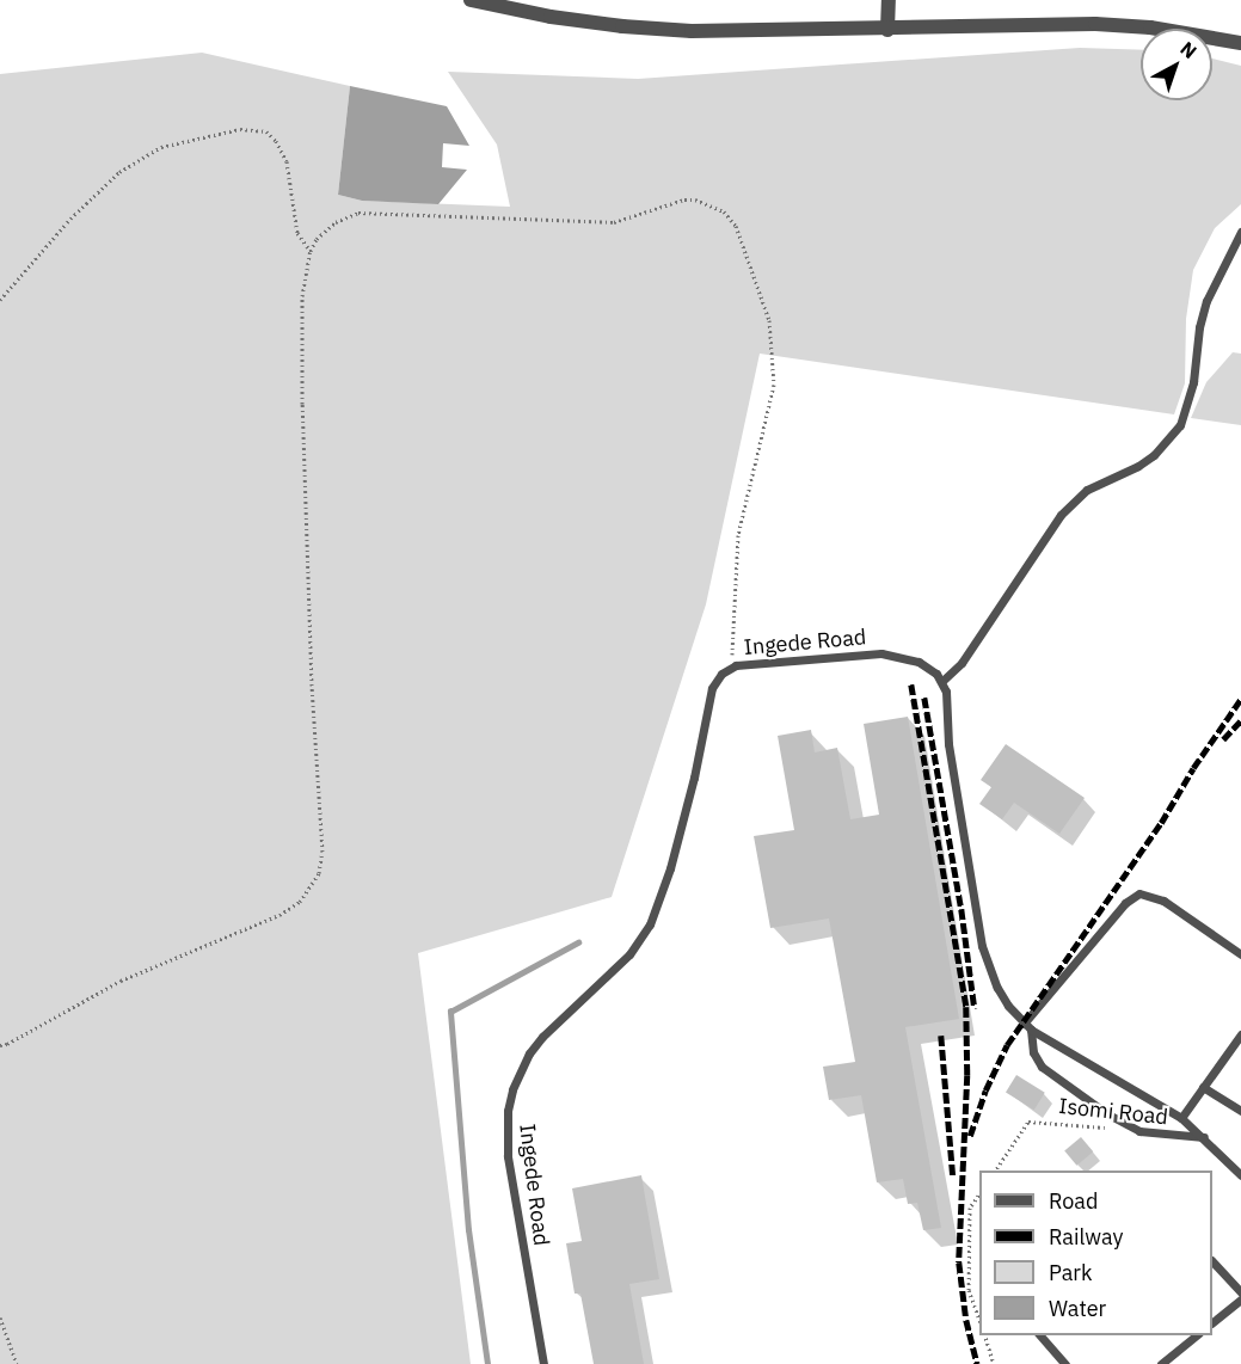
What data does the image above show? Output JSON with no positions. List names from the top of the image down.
{
  "streets": {
    "lane": ["Ingede Road", "Isomi Road"]
  },
  "legend": [
    "Road",
    "Railway",
    "Park",
    "Water"
  ],
  "north": "top right"
}
